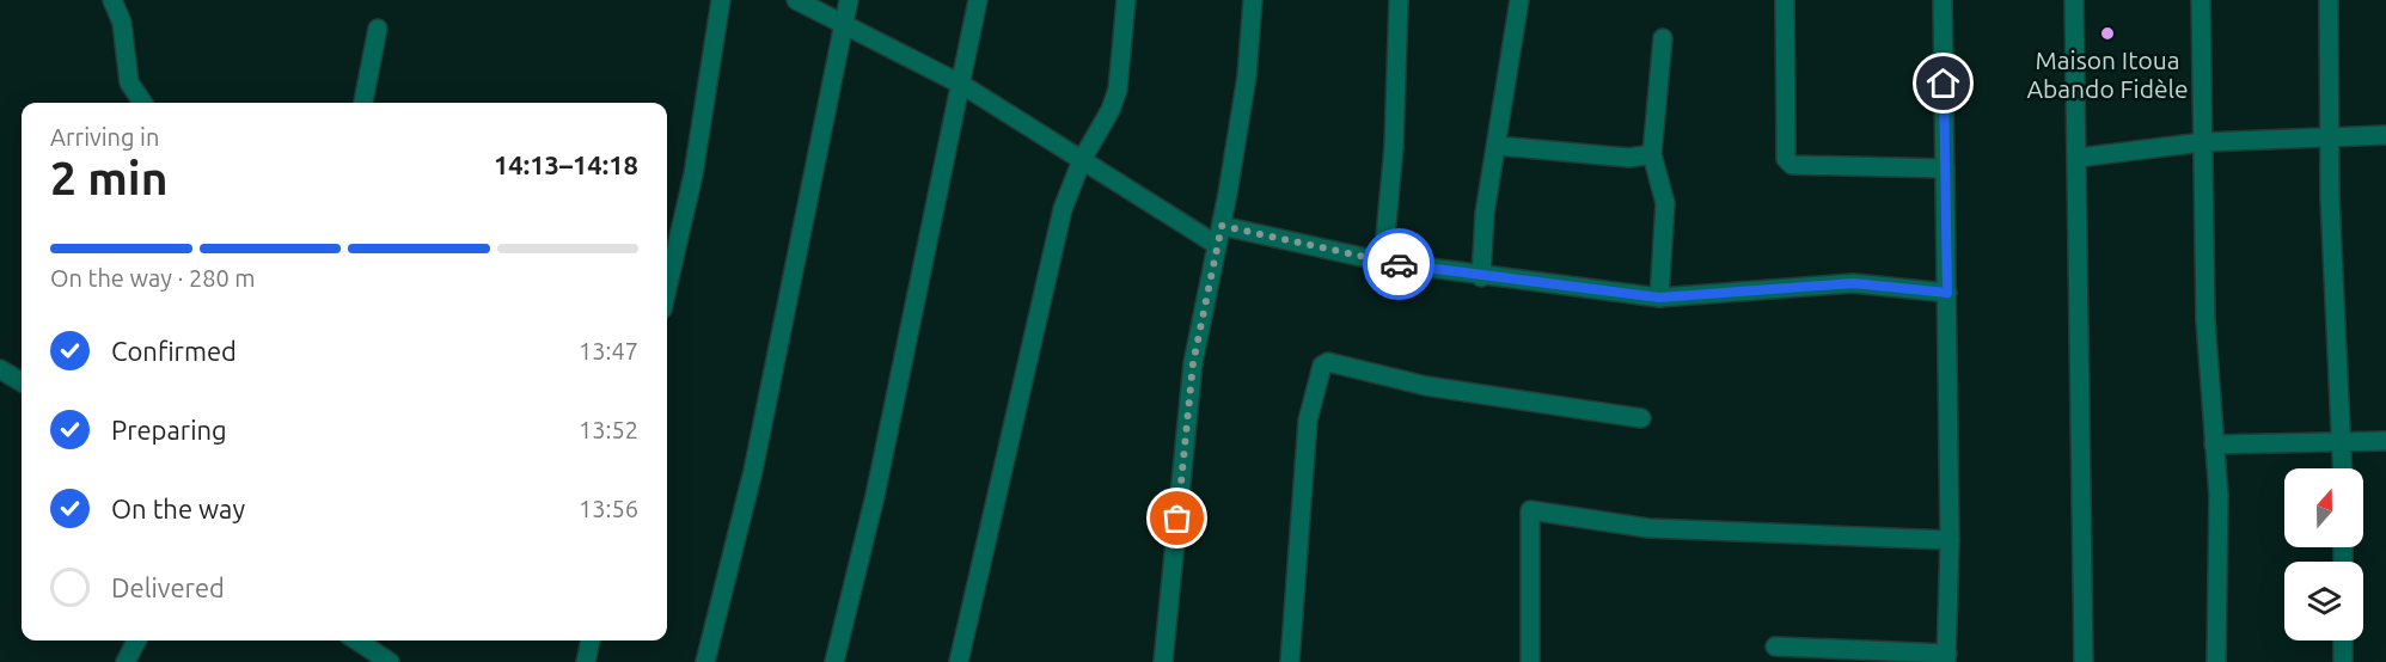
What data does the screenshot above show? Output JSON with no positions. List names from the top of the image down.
{
  "places": ["Maison Itoua Abando Fidèle"],
  "north": "top",
  "page": {
    "heading": ["2 min", "Arriving in", "14:13–14:18"],
    "bar": "On the way · 280 m",
    "list": [
      ["Confirmed", "13:47"],
      ["Preparing", "13:52"],
      ["On the way", "13:56"],
      "Delivered"
    ]
  }
}
